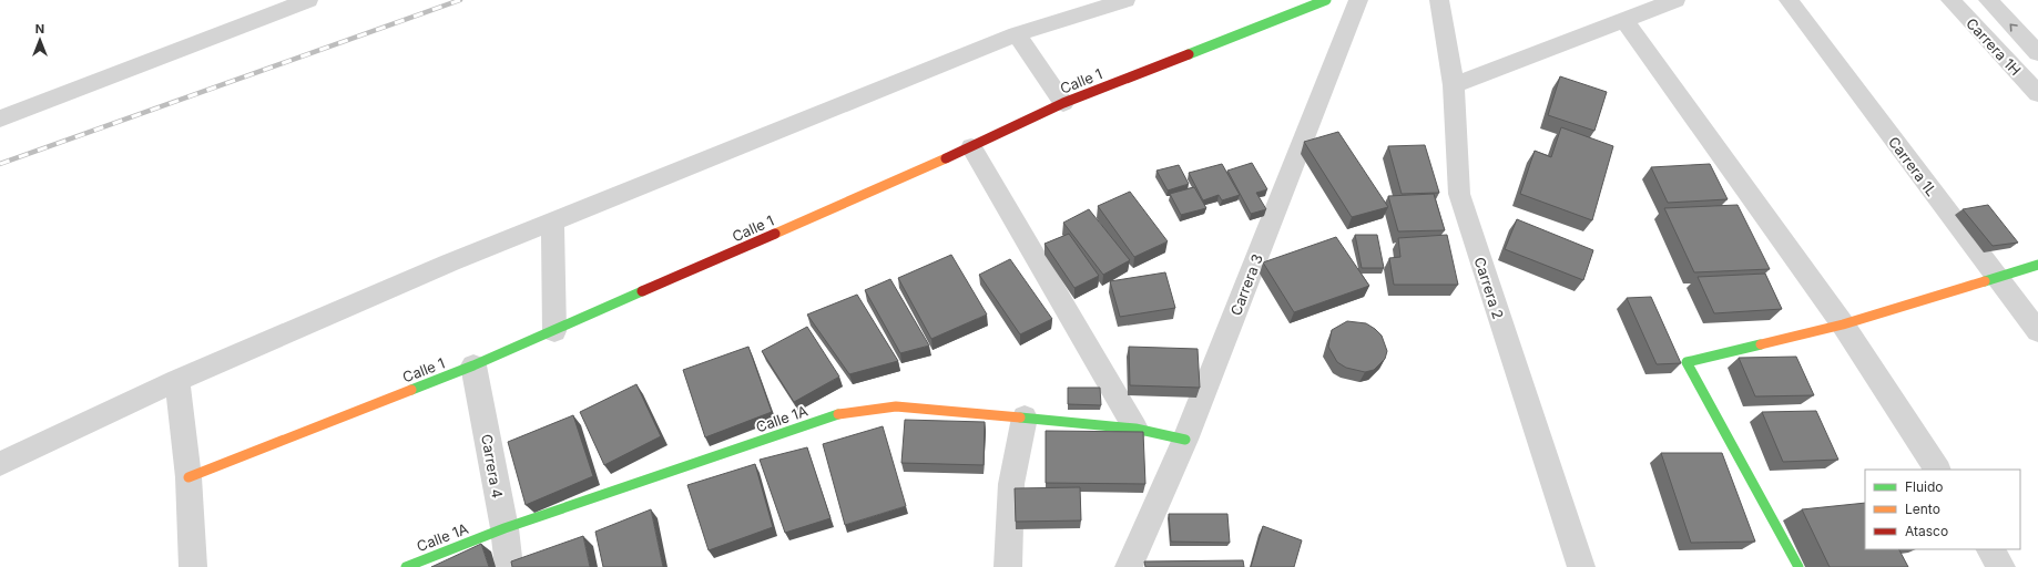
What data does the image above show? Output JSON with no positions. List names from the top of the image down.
{
  "streets": {
    "street": [
      "Carrera 1H",
      "Calle 1",
      "Carrera 1L",
      "Carrera 3",
      "Carrera 2",
      "Calle 1A",
      "Carrera 4"
    ]
  },
  "crossings": [
    ["Calle 1", "Carrera 4"],
    ["Carrera 3", "Calle 1A"],
    ["Calle 1A", "Carrera 4"]
  ],
  "legend": ["Fluido", "Lento", "Atasco"],
  "north": "top"
}
